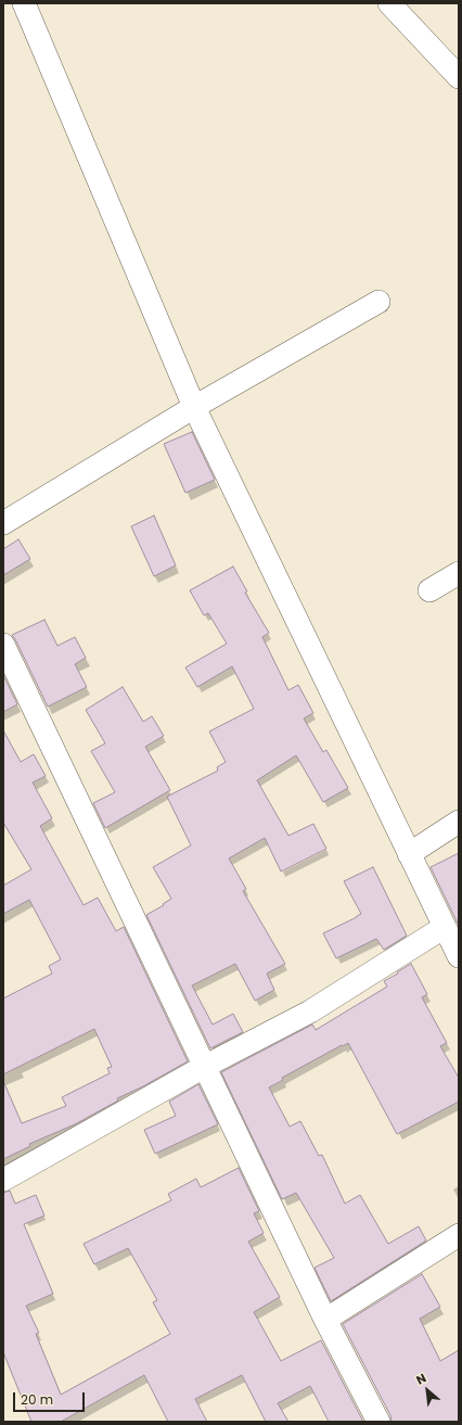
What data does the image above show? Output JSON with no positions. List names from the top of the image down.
{
  "scale_bar": "20 m",
  "north": "top left"
}
